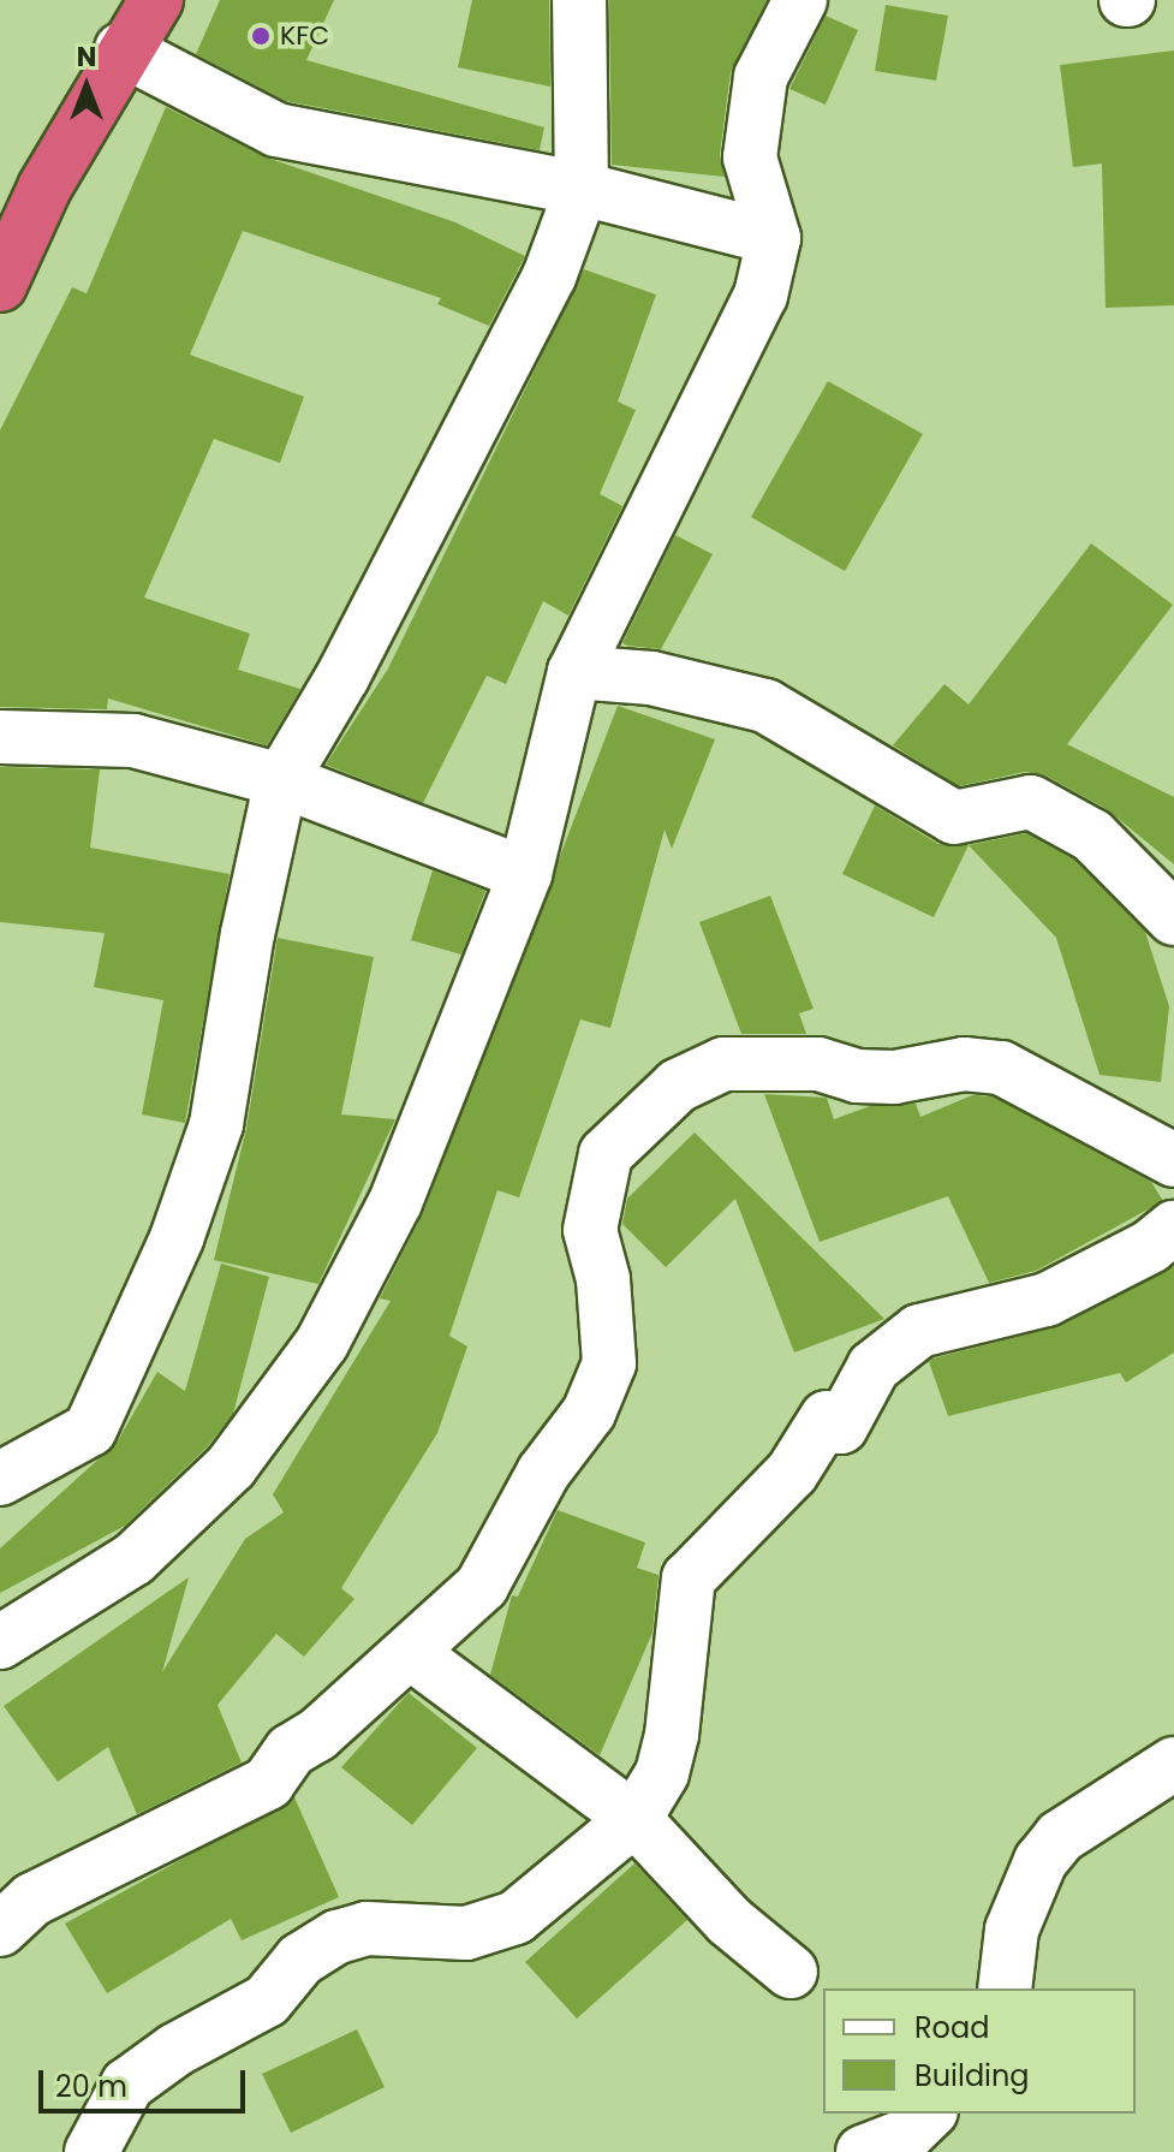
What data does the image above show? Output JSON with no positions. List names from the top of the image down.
{
  "places": ["KFC"],
  "legend": ["Road", "Building"],
  "scale_bar": "20 m",
  "north": "top"
}
